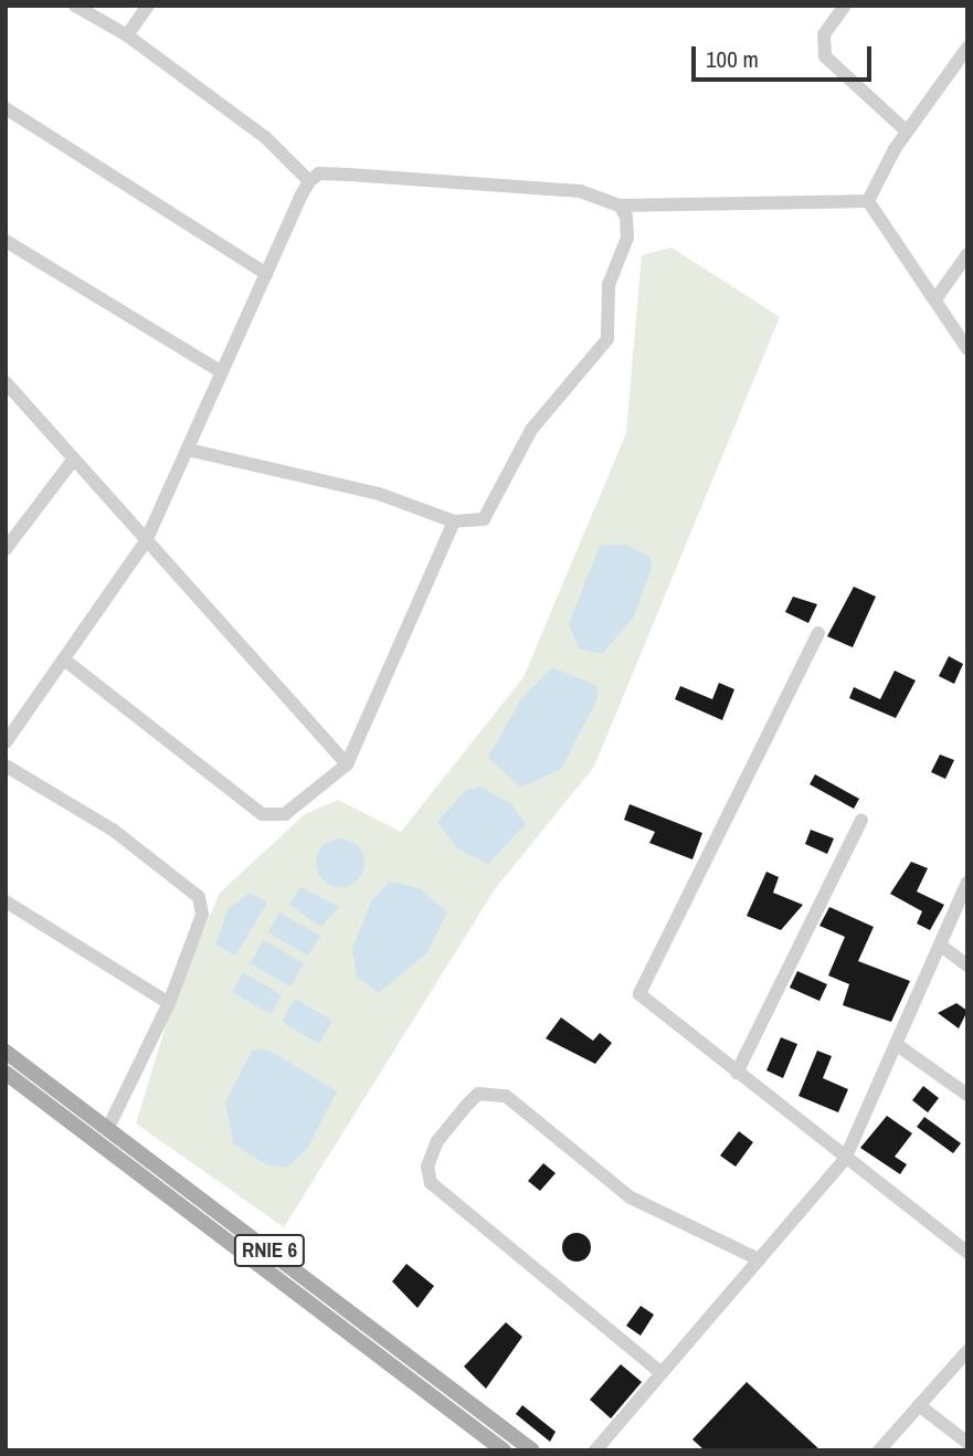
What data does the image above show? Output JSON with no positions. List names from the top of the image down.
{
  "streets": {
    "main road": ["RNIE 6"]
  },
  "scale_bar": "100 m"
}
